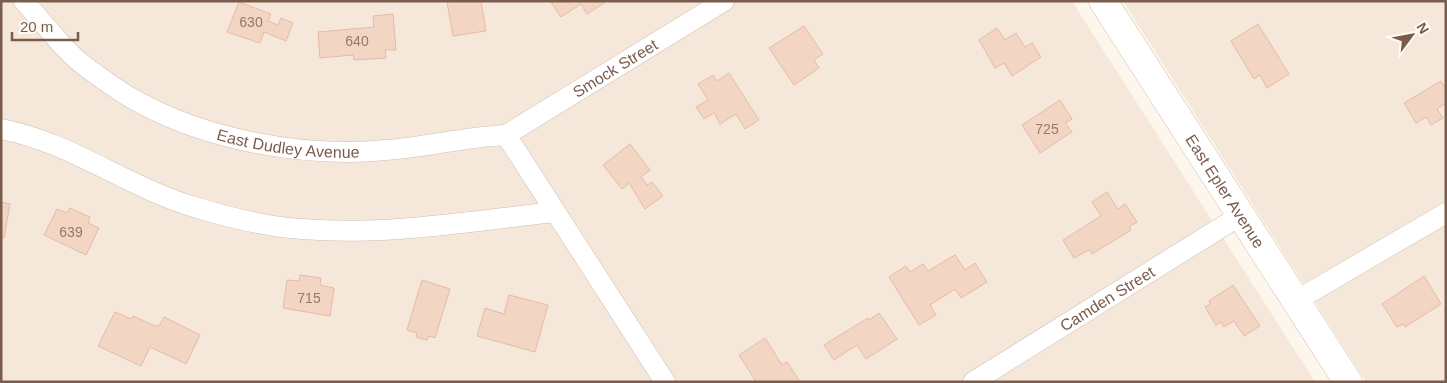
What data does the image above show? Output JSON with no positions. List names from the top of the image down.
{
  "streets": {
    "street": [
      "Smock Street",
      "East Dudley Avenue",
      "East Epler Avenue",
      "Camden Street"
    ]
  },
  "crossings": [
    ["Smock Street", "East Dudley Avenue"],
    ["East Epler Avenue", "Camden Street"]
  ],
  "house_numbers": [
    "630",
    "640",
    "725",
    "639",
    "715"
  ],
  "scale_bar": "20 m",
  "north": "top right"
}
